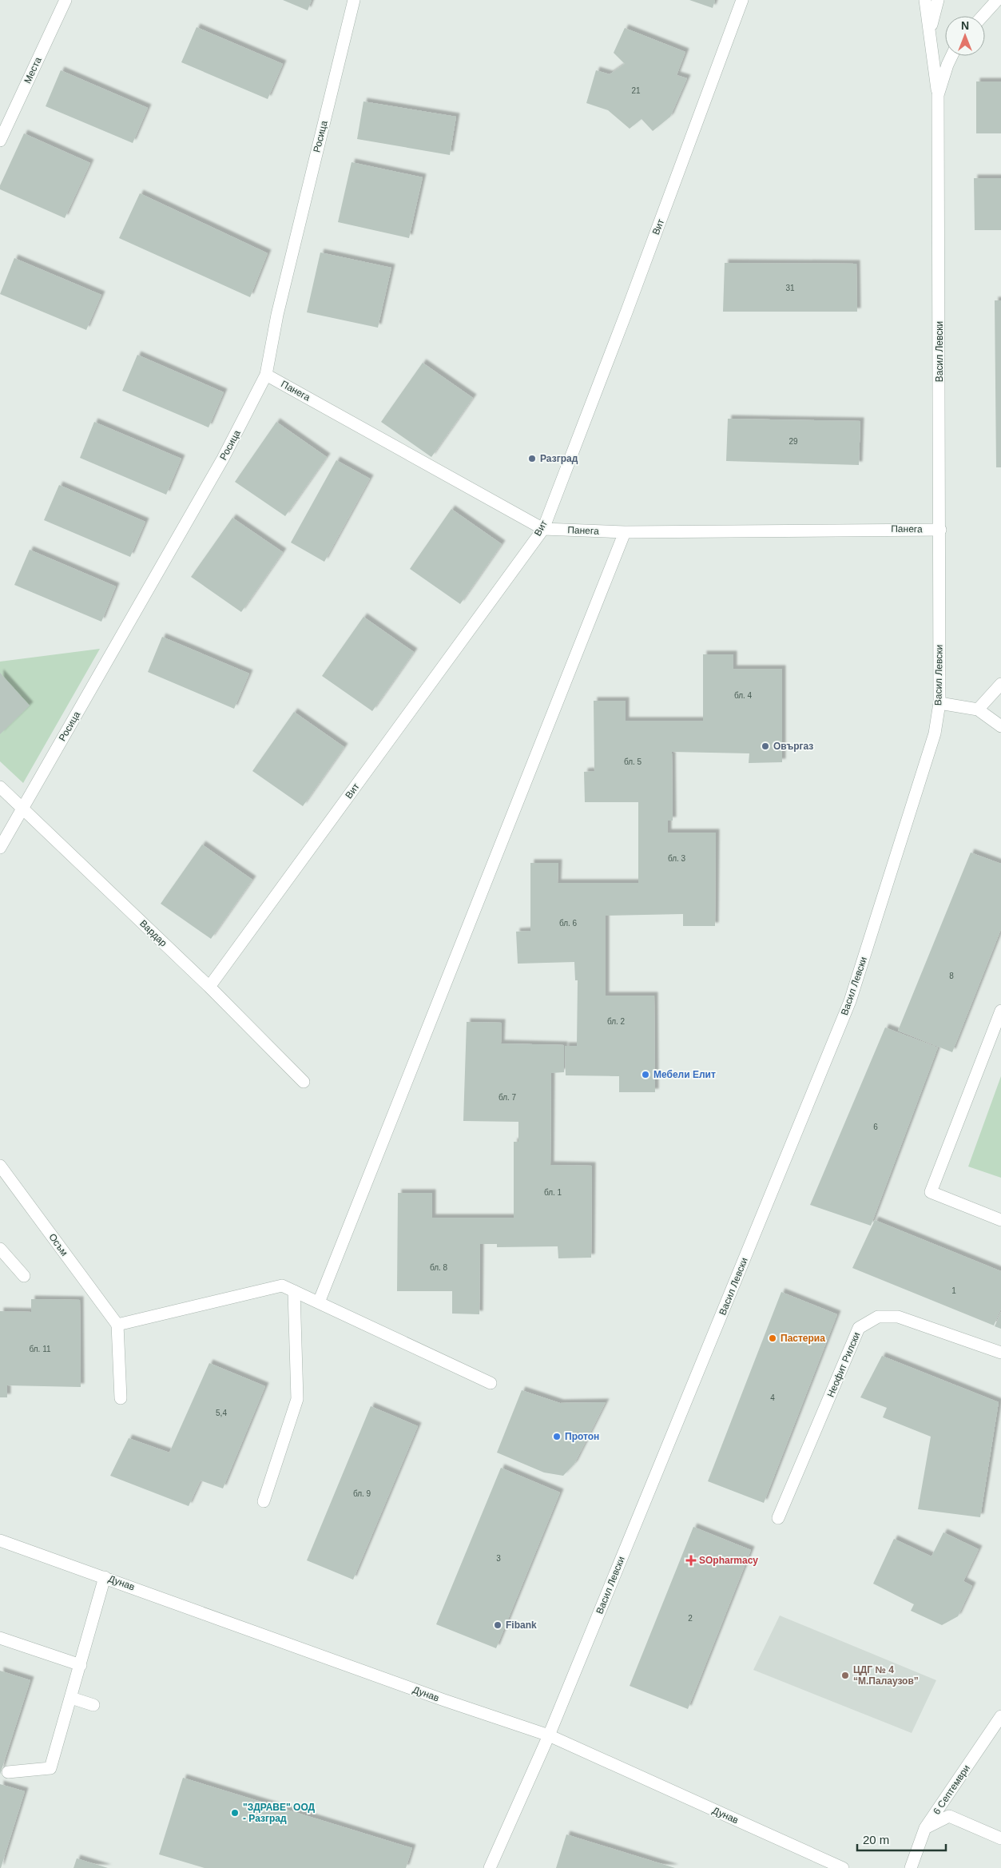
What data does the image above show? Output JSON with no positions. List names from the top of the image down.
{
  "streets": {
    "street": [
      "Места",
      "Росица",
      "Вит",
      "Васил Левски",
      "Панега",
      "Вардар",
      "Осъм",
      "Неофит Рилски",
      "Дунав",
      "6 Септември"
    ]
  },
  "crossings": [
    ["Росица", "Панега"],
    ["Росица", "Вардар"],
    ["Вит", "Панега"],
    ["Вит", "Вардар"],
    ["Васил Левски", "Панега"],
    ["Васил Левски", "Дунав"]
  ],
  "places": {
    "other": [
      "Разград",
      "Овъргаз",
      "Мебели Елит",
      "Пастериа",
      "Протон",
      "Fibank",
      "ЦДГ № 4 “М.Палаузов”",
      "\"ЗДРАВЕ\" ООД - Разград"
    ],
    "health": ["SOpharmacy"]
  },
  "house_numbers": [
    "21",
    "31",
    "29",
    "бл. 4",
    "бл. 5",
    "бл. 3",
    "бл. 6",
    "8",
    "бл. 2",
    "бл. 7",
    "6",
    "бл. 1",
    "бл. 8",
    "1",
    "бл. 11",
    "4",
    "5,4",
    "бл. 9",
    "3",
    "2"
  ],
  "scale_bar": "20 m",
  "north": "top"
}
